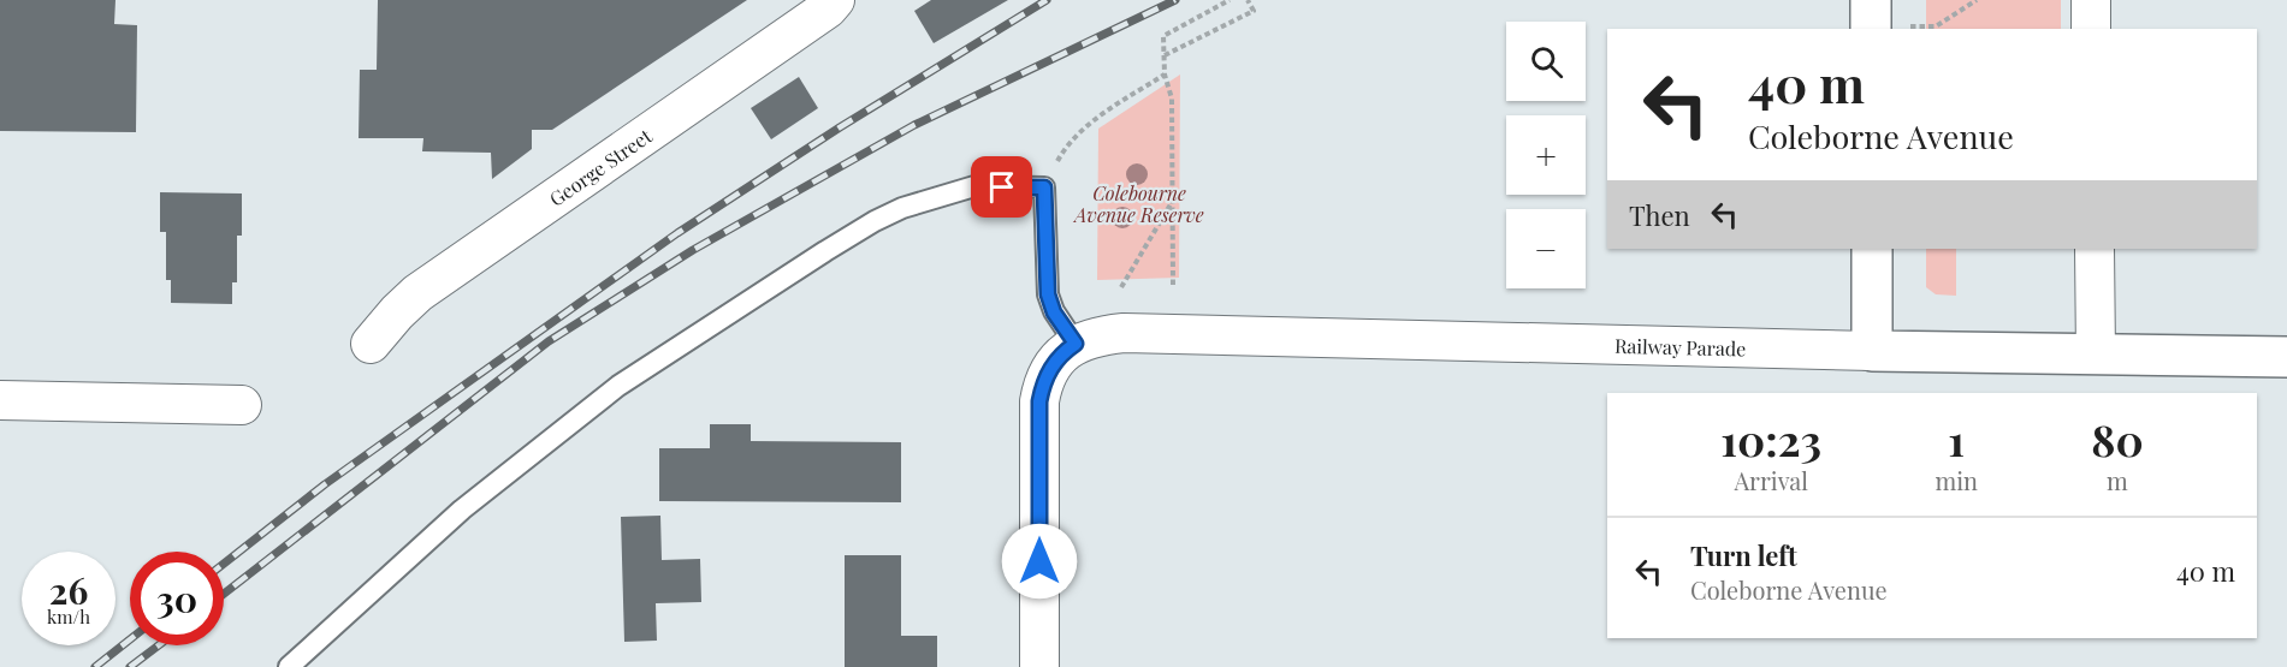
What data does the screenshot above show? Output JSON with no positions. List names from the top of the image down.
{
  "streets": {
    "street": ["George Street", "Railway Parade"]
  },
  "parks": ["Colebourne Avenue Reserve"],
  "page": {
    "map_buttons": ["+", "−"],
    "turn": ["40 m", "Coleborne Avenue"],
    "then": "Then",
    "eta": [
      "10:23",
      "Arrival",
      "1",
      "min",
      "80",
      "m"
    ],
    "list": [
      {
        "name": "Turn left",
        "note": "Coleborne Avenue",
        "value": "40 m"
      }
    ],
    "speed": "26 km/h",
    "limit": "30"
  }
}
